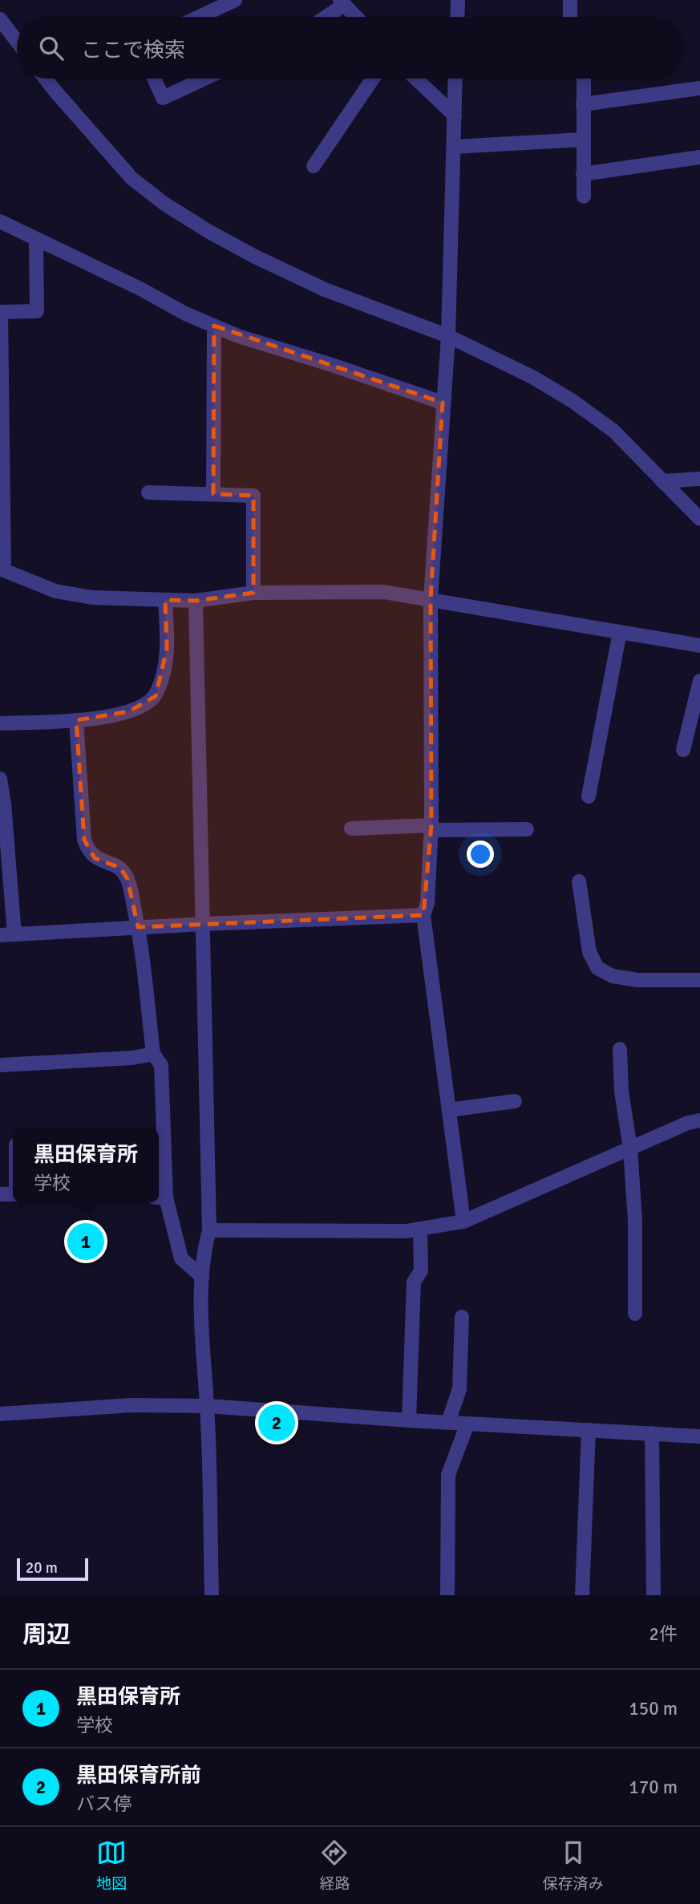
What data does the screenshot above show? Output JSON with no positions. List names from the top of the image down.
{
  "scale_bar": "20 m",
  "page": {
    "search": "ここで検索",
    "popup": ["黒田保育所", "学校"],
    "pins": ["1", "2"],
    "scale": "20 m",
    "heading": ["周辺", "2件"],
    "list": [
      {
        "mark": "1",
        "name": "黒田保育所",
        "note": "学校",
        "value": "150 m"
      },
      {
        "mark": "2",
        "name": "黒田保育所前",
        "note": "バス停",
        "value": "170 m"
      }
    ],
    "nav": ["地図", "経路", "保存済み"]
  }
}
